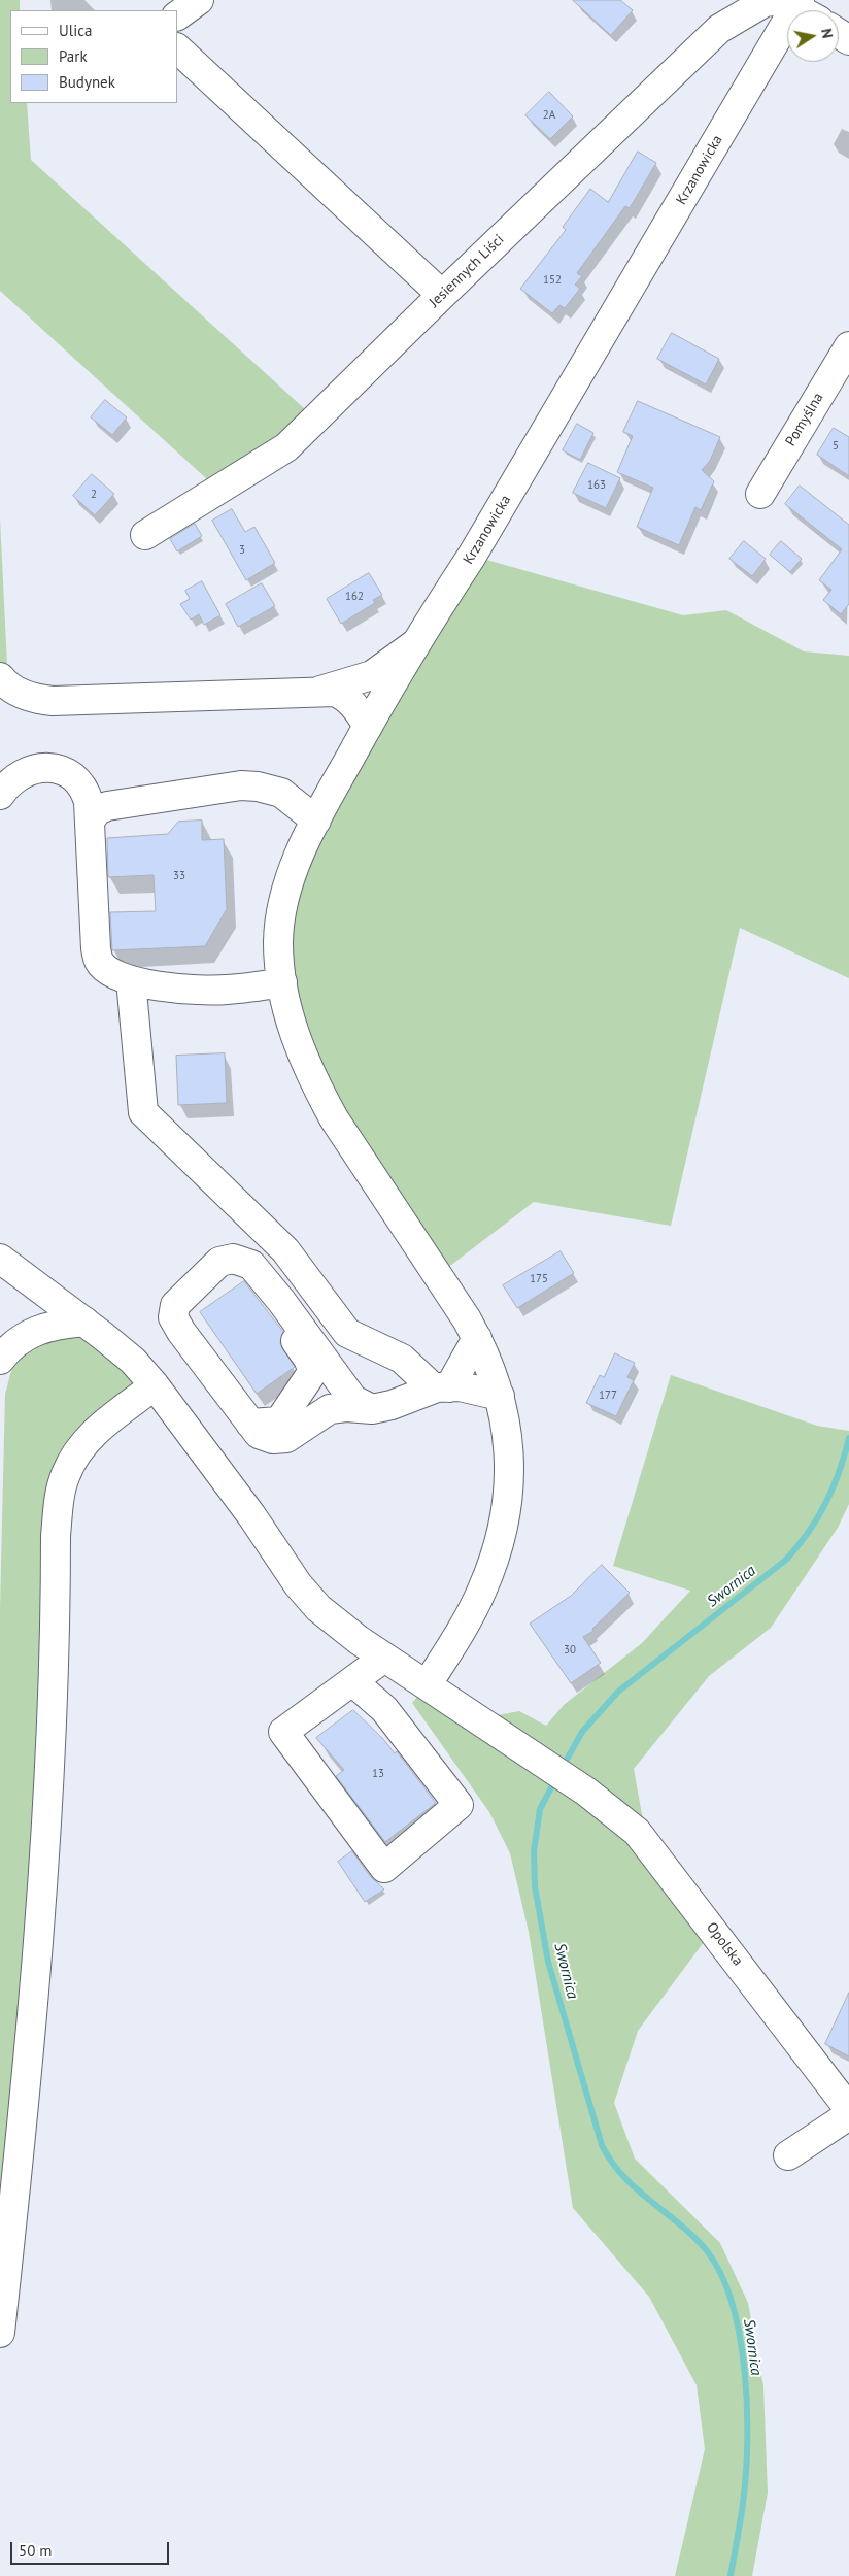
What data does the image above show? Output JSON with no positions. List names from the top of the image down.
{
  "streets": {
    "street": [
      "Krzanowicka",
      "Jesiennych Liści",
      "Pomyślna",
      "Opolska"
    ]
  },
  "crossings": [
    ["Krzanowicka", "Jesiennych Liści"],
    ["Krzanowicka", "Opolska"]
  ],
  "water": ["Swornica"],
  "house_numbers": [
    "2A",
    "152",
    "5",
    "163",
    "2",
    "3",
    "162",
    "33",
    "175",
    "177",
    "30",
    "13"
  ],
  "legend": ["Ulica", "Park", "Budynek"],
  "scale_bar": "50 m",
  "north": "right"
}
